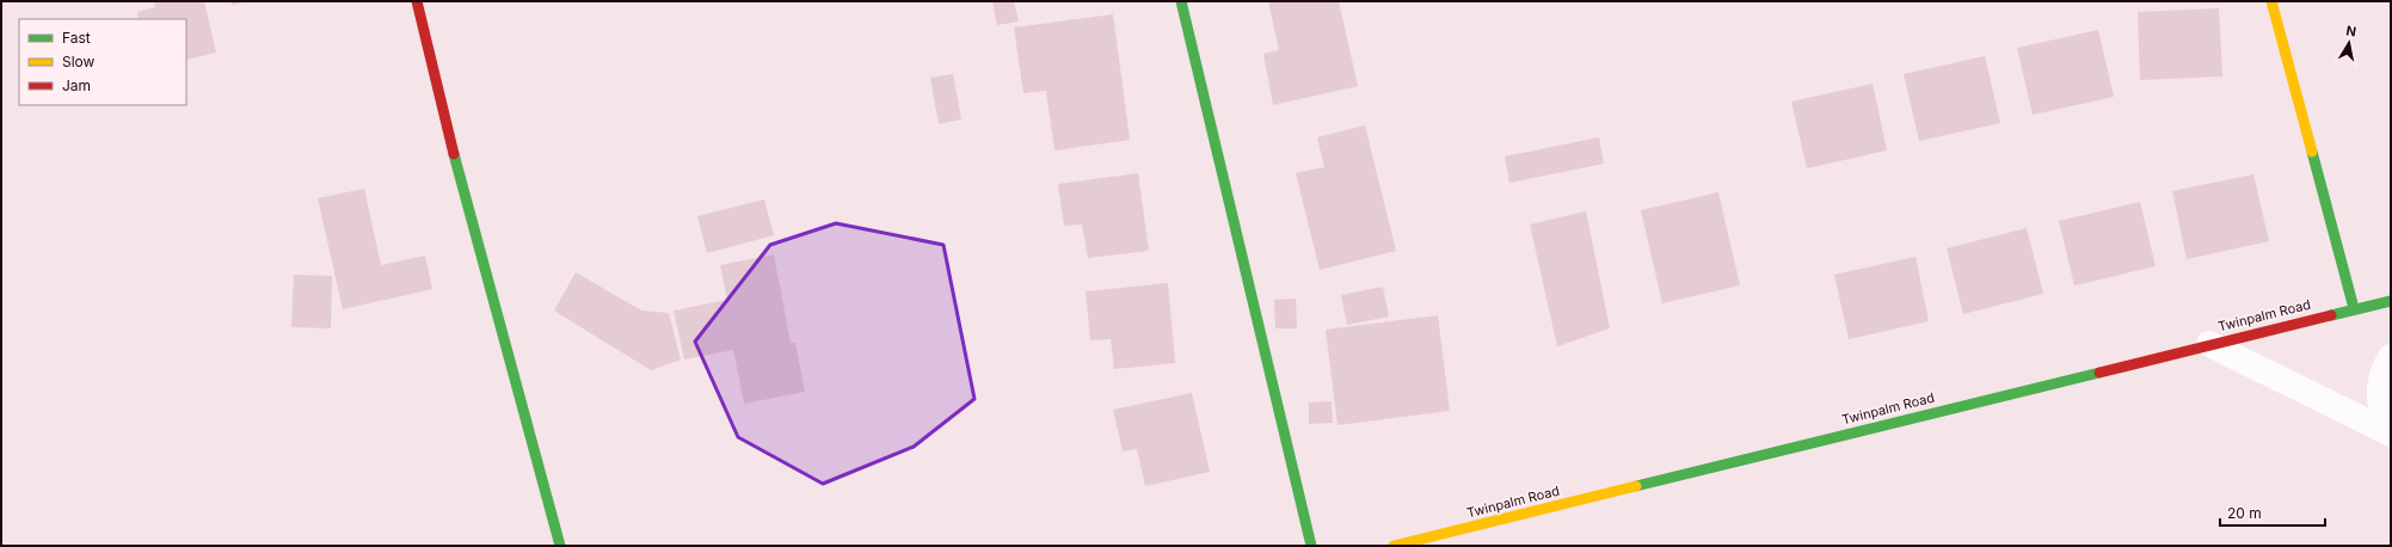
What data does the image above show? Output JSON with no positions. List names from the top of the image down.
{
  "streets": {
    "street": ["Twinpalm Road"]
  },
  "legend": ["Fast", "Slow", "Jam"],
  "scale_bar": "20 m",
  "north": "top"
}
